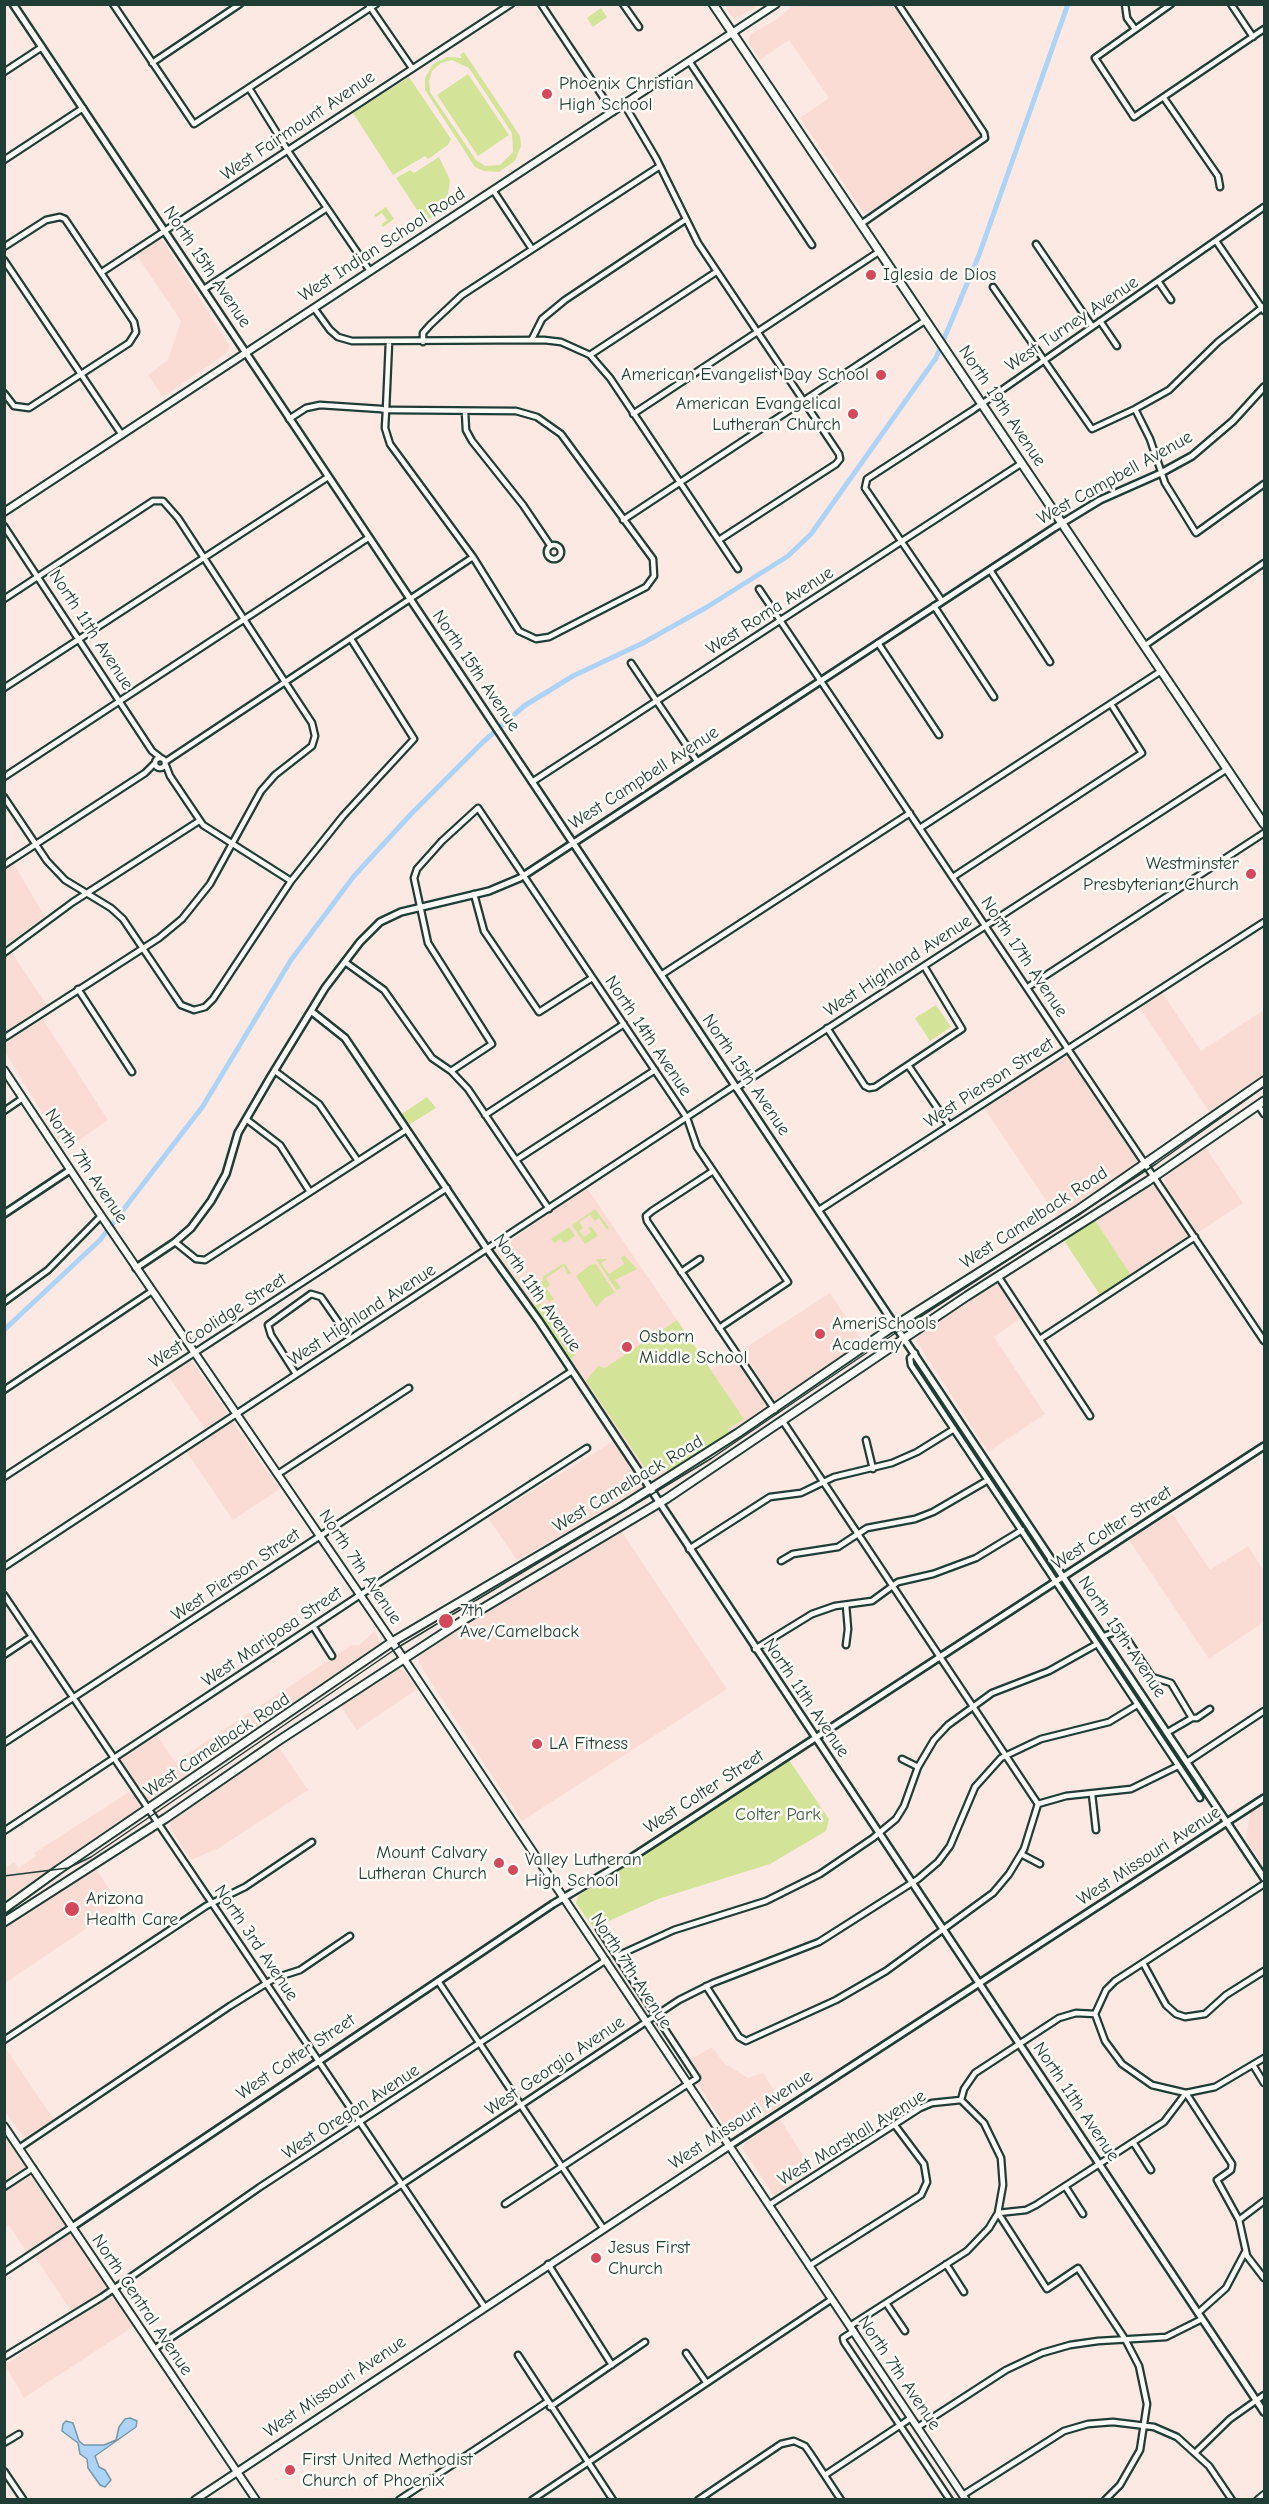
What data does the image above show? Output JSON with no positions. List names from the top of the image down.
{
  "streets": {
    "main road": [
      "West Indian School Road",
      "North 19th Avenue",
      "North 7th Avenue",
      "West Camelback Road",
      "West Missouri Avenue",
      "North Central Avenue"
    ],
    "street": [
      "West Fairmount Avenue",
      "North 15th Avenue",
      "West Turney Avenue",
      "West Campbell Avenue",
      "West Roma Avenue",
      "North 11th Avenue",
      "North 17th Avenue",
      "West Highland Avenue",
      "North 14th Avenue",
      "West Pierson Street",
      "West Coolidge Street",
      "West Colter Street",
      "West Mariposa Street",
      "North 3rd Avenue",
      "West Georgia Avenue",
      "West Oregon Avenue",
      "West Marshall Avenue"
    ]
  },
  "crossings": [
    ["West Fairmount Avenue", "North 15th Avenue"],
    ["West Indian School Road", "North 15th Avenue"],
    ["West Indian School Road", "North 19th Avenue"],
    ["North 15th Avenue", "West Campbell Avenue"],
    ["North 15th Avenue", "West Roma Avenue"],
    ["North 15th Avenue", "West Highland Avenue"],
    ["North 15th Avenue", "West Pierson Street"],
    ["North 15th Avenue", "West Camelback Road"],
    ["North 15th Avenue", "West Colter Street"],
    ["North 15th Avenue", "West Missouri Avenue"],
    ["North 15th Avenue", "West Georgia Avenue"],
    ["West Turney Avenue", "North 19th Avenue"],
    ["West Turney Avenue", "West Roma Avenue"],
    ["North 19th Avenue", "West Campbell Avenue"],
    ["North 19th Avenue", "West Roma Avenue"],
    ["North 19th Avenue", "West Highland Avenue"],
    ["West Campbell Avenue", "North 11th Avenue"],
    ["West Campbell Avenue", "North 17th Avenue"],
    ["West Campbell Avenue", "North 14th Avenue"],
    ["West Campbell Avenue", "North 7th Avenue"],
    ["West Roma Avenue", "North 17th Avenue"],
    ["North 11th Avenue", "West Highland Avenue"],
    ["North 11th Avenue", "West Pierson Street"],
    ["North 11th Avenue", "West Camelback Road"],
    ["North 11th Avenue", "West Coolidge Street"],
    ["North 11th Avenue", "West Colter Street"],
    ["North 11th Avenue", "West Missouri Avenue"],
    ["North 11th Avenue", "West Georgia Avenue"],
    ["North 17th Avenue", "West Highland Avenue"],
    ["North 17th Avenue", "West Pierson Street"],
    ["North 17th Avenue", "West Camelback Road"],
    ["West Highland Avenue", "North 14th Avenue"],
    ["West Highland Avenue", "North 7th Avenue"],
    ["West Pierson Street", "North 7th Avenue"],
    ["West Pierson Street", "North 3rd Avenue"],
    ["North 7th Avenue", "West Camelback Road"],
    ["North 7th Avenue", "West Coolidge Street"],
    ["North 7th Avenue", "West Colter Street"],
    ["North 7th Avenue", "West Mariposa Street"],
    ["North 7th Avenue", "West Missouri Avenue"],
    ["North 7th Avenue", "West Georgia Avenue"],
    ["North 7th Avenue", "West Oregon Avenue"],
    ["North 7th Avenue", "West Marshall Avenue"],
    ["West Camelback Road", "North 3rd Avenue"],
    ["West Colter Street", "North 3rd Avenue"],
    ["West Colter Street", "North Central Avenue"],
    ["West Mariposa Street", "North 3rd Avenue"],
    ["West Missouri Avenue", "North 3rd Avenue"],
    ["West Missouri Avenue", "North Central Avenue"],
    ["North 3rd Avenue", "West Georgia Avenue"],
    ["North 3rd Avenue", "West Oregon Avenue"],
    ["West Georgia Avenue", "North Central Avenue"],
    ["West Oregon Avenue", "North Central Avenue"]
  ],
  "parks": ["Colter Park"],
  "places": [
    "Phoenix Christian High School",
    "Iglesia de Dios",
    "American Evangelist Day School",
    "American Evangelical Lutheran Church",
    "Westminster Presbyterian Church",
    "AmeriSchools Academy",
    "Osborn Middle School",
    "7th Ave/Camelback",
    "LA Fitness",
    "Mount Calvary Lutheran Church",
    "Valley Lutheran High School",
    "Arizona Health Care",
    "Jesus First Church",
    "First United Methodist Church of Phoenix"
  ]
}
